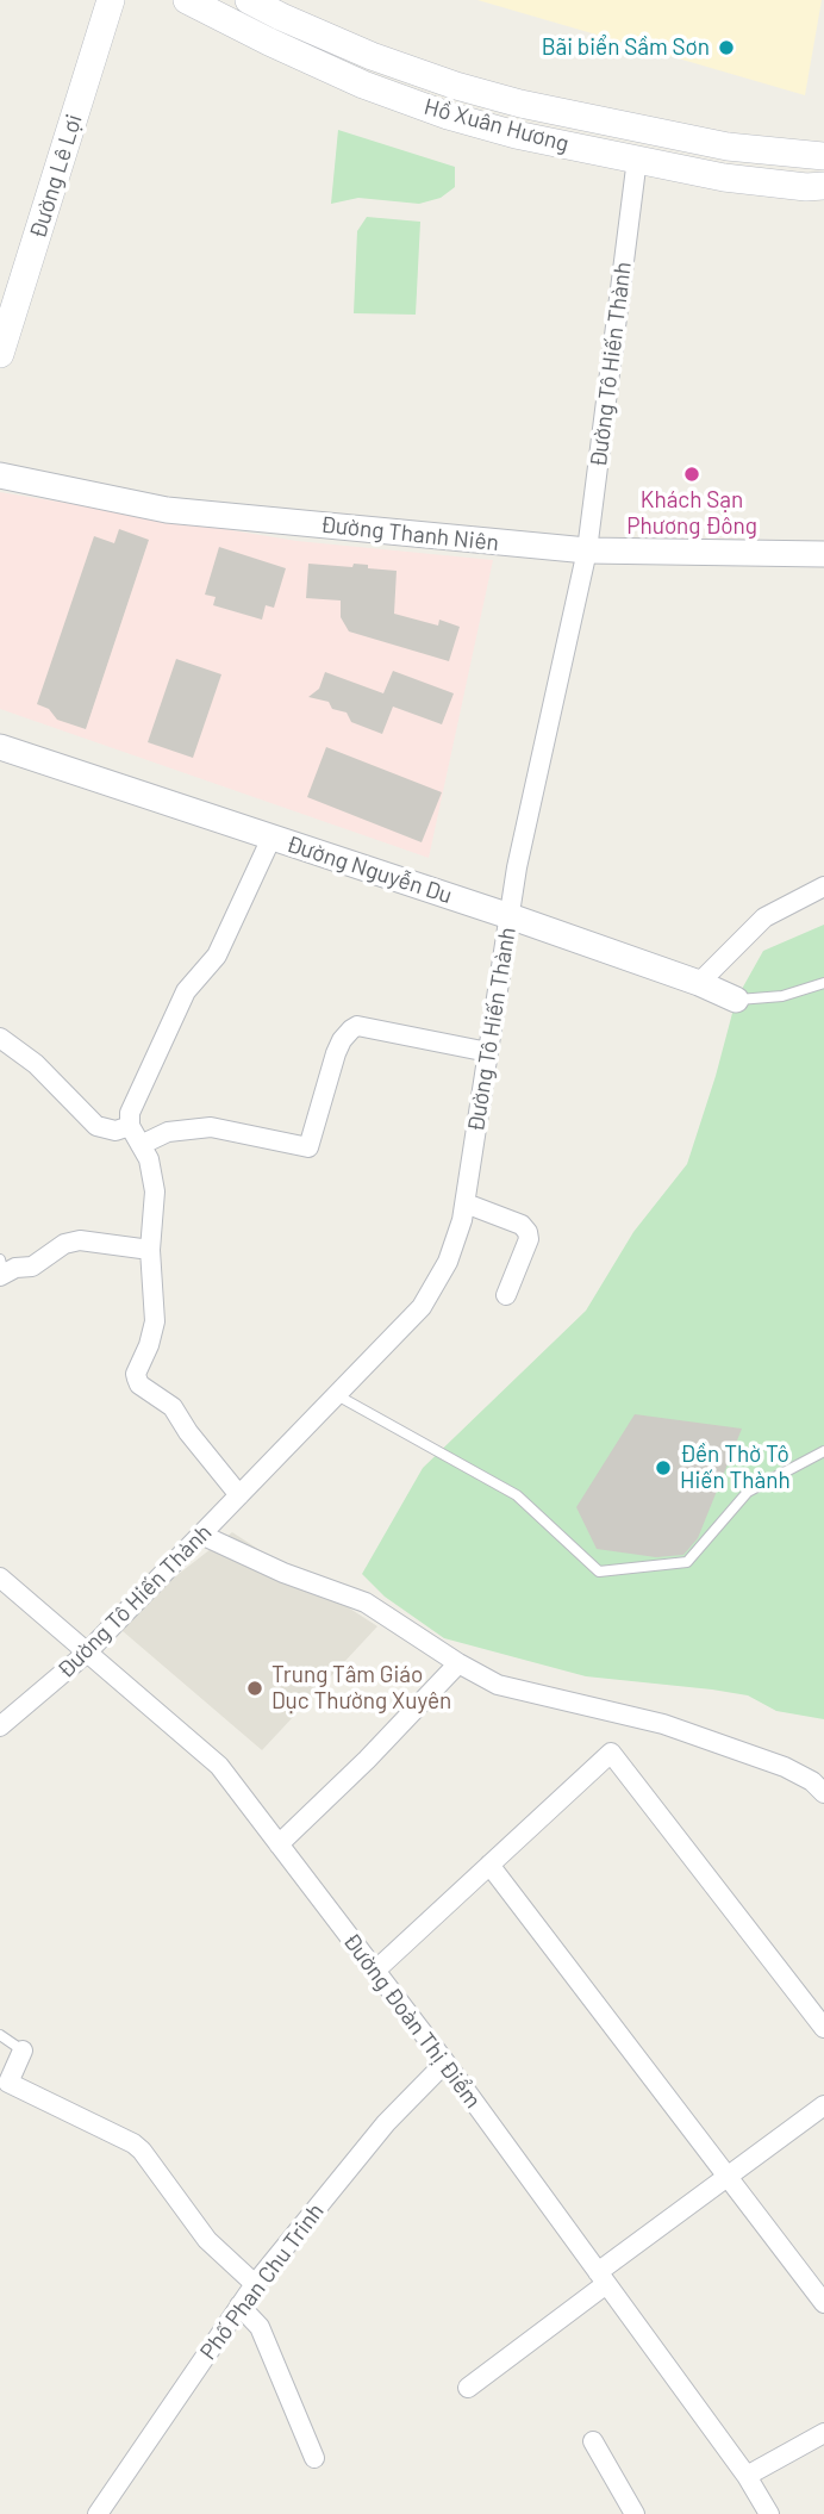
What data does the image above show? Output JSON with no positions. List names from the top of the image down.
{
  "streets": {
    "main road": ["Hồ Xuân Hương", "Đường Lê Lợi"],
    "street": [
      "Đường Tô Hiến Thành",
      "Đường Thanh Niên",
      "Đường Nguyễn Du",
      "Đường Đoàn Thị Điểm",
      "Phố Phan Chu Trinh"
    ]
  },
  "crossings": [
    ["Hồ Xuân Hương", "Đường Tô Hiến Thành"],
    ["Đường Tô Hiến Thành", "Đường Thanh Niên"],
    ["Đường Tô Hiến Thành", "Đường Nguyễn Du"],
    ["Đường Tô Hiến Thành", "Đường Đoàn Thị Điểm"],
    ["Đường Đoàn Thị Điểm", "Phố Phan Chu Trinh"]
  ],
  "places": [
    "Bãi biển Sầm Sơn",
    "Khách Sạn Phương Đông",
    "Đền Thờ Tô Hiến Thành",
    "Trung Tâm Giáo Dục Thường Xuyên"
  ]
}
